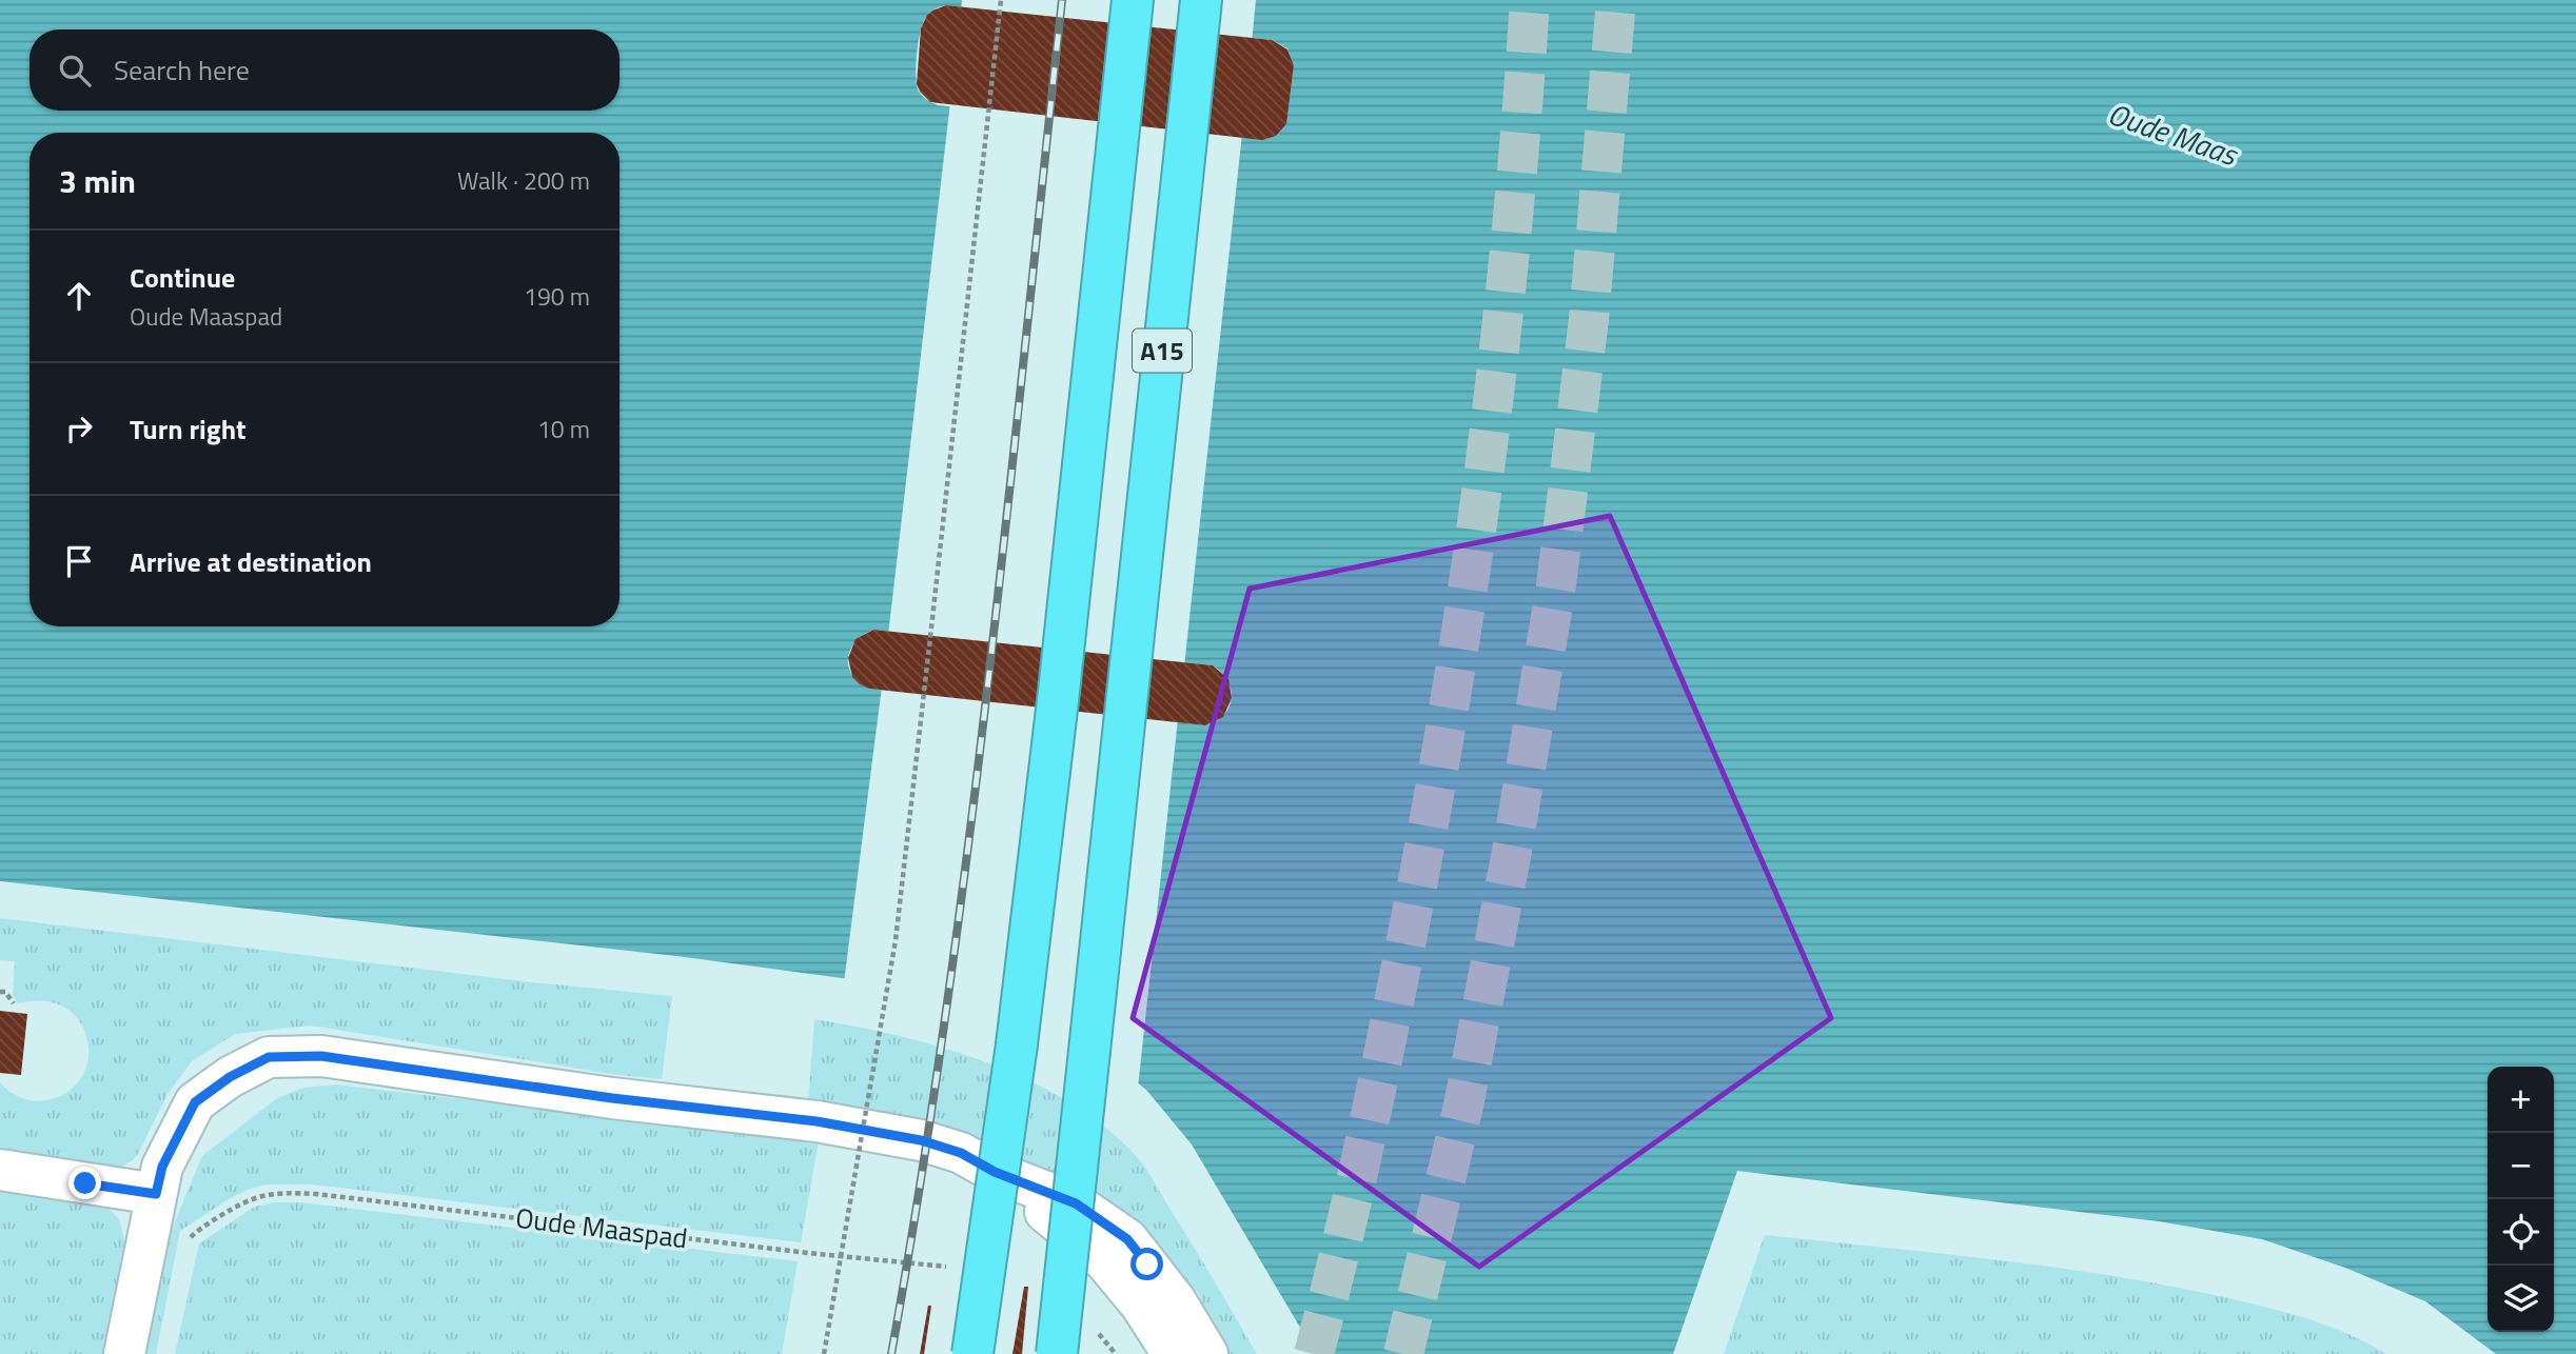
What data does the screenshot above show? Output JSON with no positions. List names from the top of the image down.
{
  "streets": {
    "highway": ["A15"],
    "path": ["Oude Maaspad"]
  },
  "water": ["Oude Maas"],
  "page": {
    "search": "Search here",
    "heading": ["3 min", "Walk · 200 m"],
    "list": [
      ["Continue", "Oude Maaspad", "190 m"],
      ["Turn right", "10 m"],
      "Arrive at destination"
    ],
    "map_buttons": ["+", "−"]
  }
}
